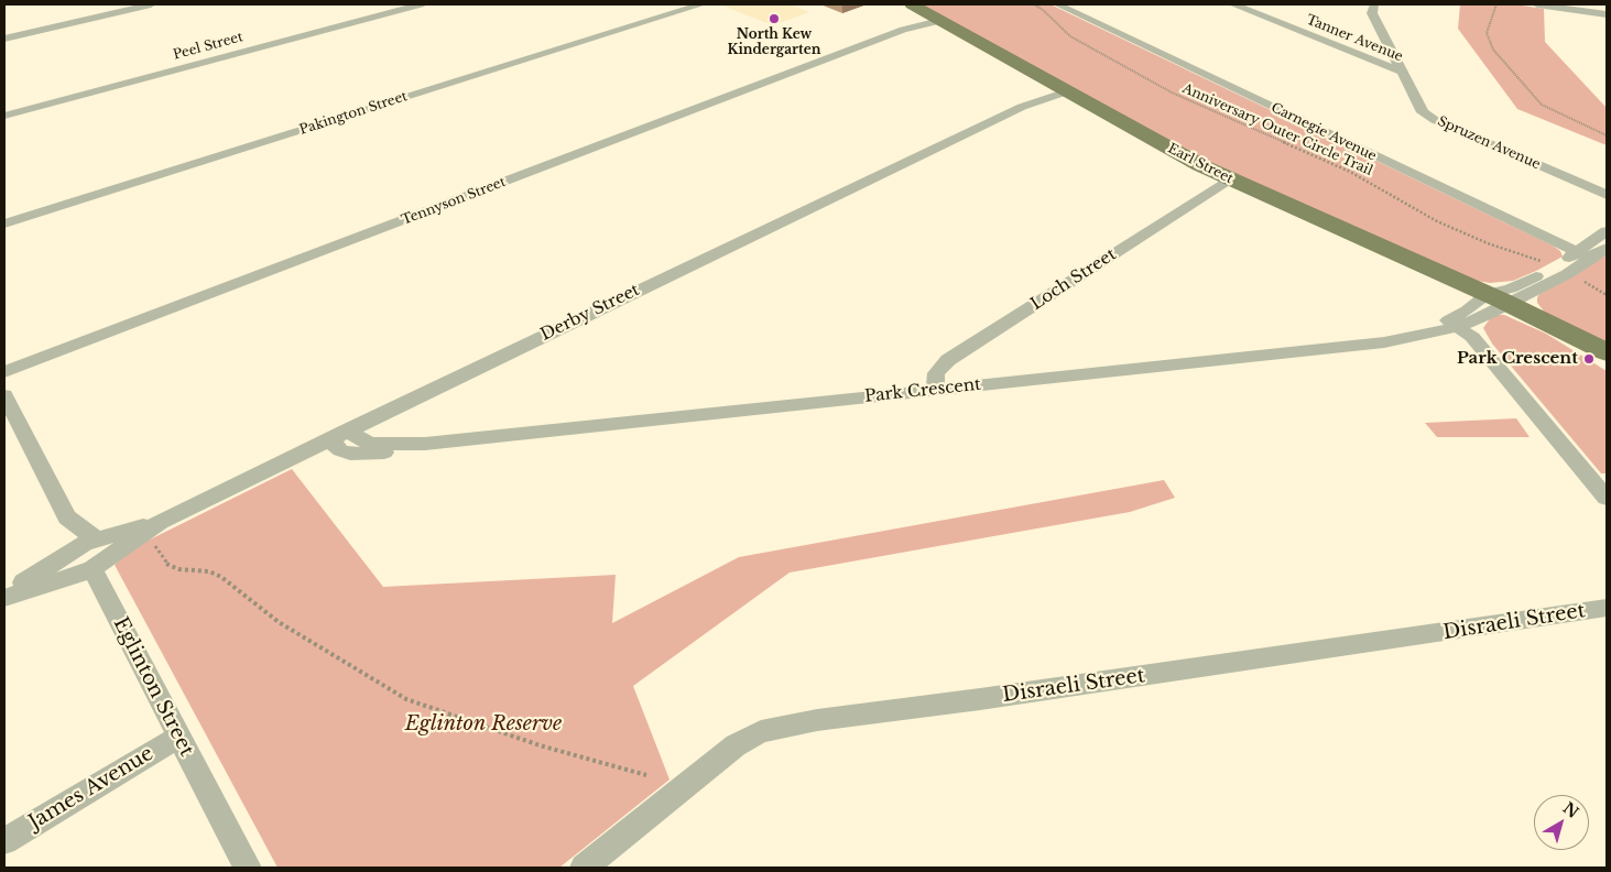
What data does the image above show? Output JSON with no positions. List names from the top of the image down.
{
  "streets": {
    "main road": ["Earl Street"],
    "street": [
      "Tanner Avenue",
      "Peel Street",
      "Pakington Street",
      "Carnegie Avenue",
      "Spruzen Avenue",
      "Tennyson Street",
      "Loch Street",
      "Derby Street",
      "Park Crescent",
      "Disraeli Street",
      "Eglinton Street",
      "James Avenue"
    ],
    "path": ["Anniversary Outer Circle Trail"]
  },
  "crossings": [
    ["Tanner Avenue", "Spruzen Avenue"],
    ["Anniversary Outer Circle Trail", "Park Crescent"],
    ["Carnegie Avenue", "Park Crescent"],
    ["Earl Street", "Tennyson Street"],
    ["Earl Street", "Loch Street"],
    ["Earl Street", "Derby Street"],
    ["Earl Street", "Park Crescent"],
    ["Loch Street", "Park Crescent"],
    ["Derby Street", "Park Crescent"],
    ["Derby Street", "Eglinton Street"],
    ["Eglinton Street", "James Avenue"]
  ],
  "parks": ["Eglinton Reserve"],
  "places": ["North Kew Kindergarten", "Park Crescent"],
  "north": "top right"
}
